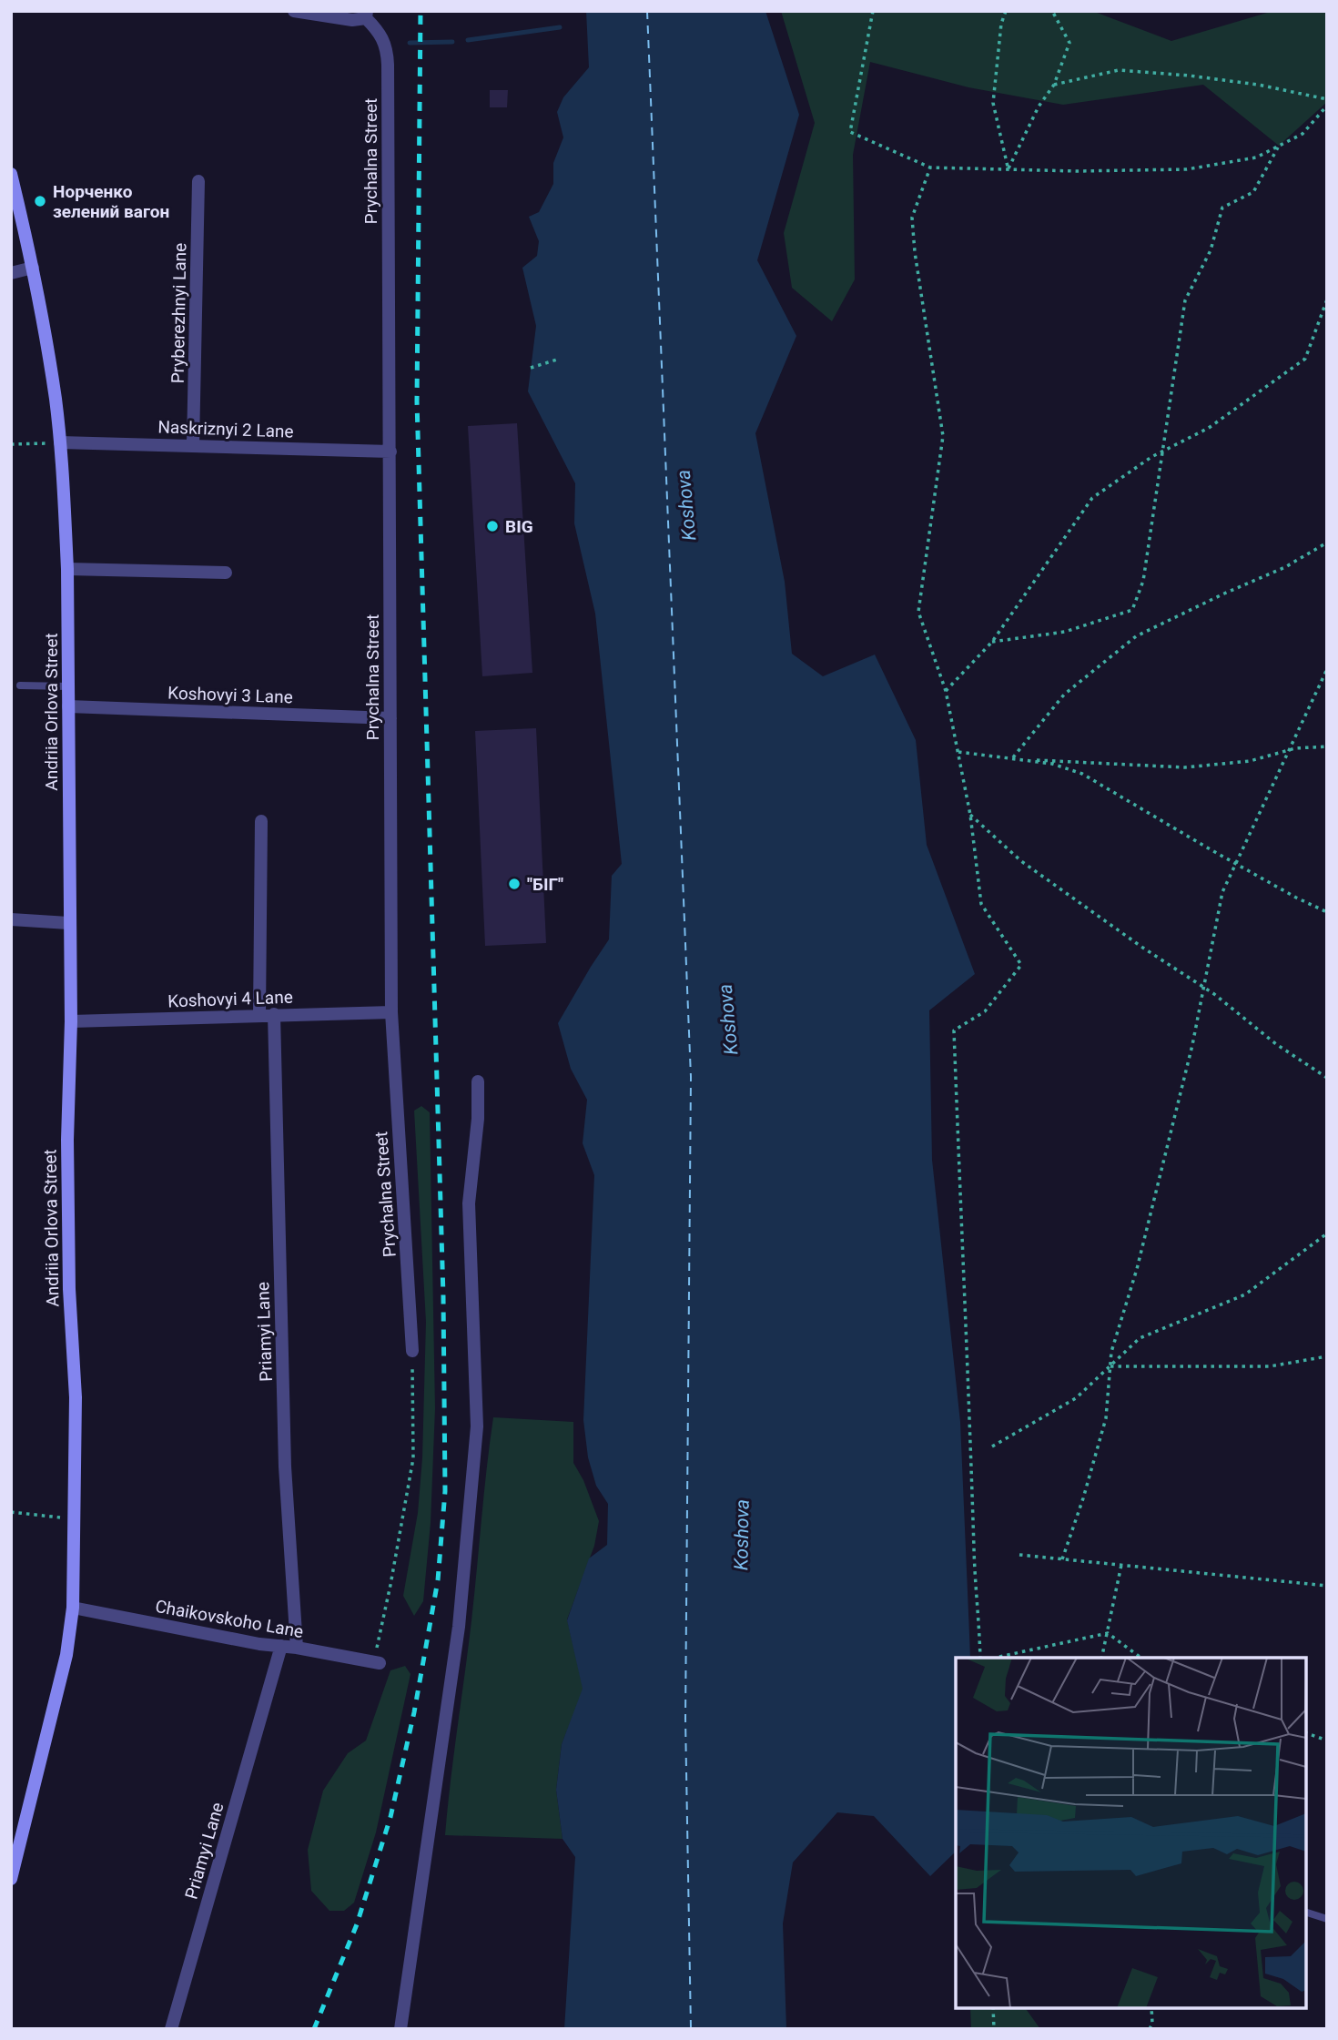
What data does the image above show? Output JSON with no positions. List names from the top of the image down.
{
  "streets": {
    "street": [
      "Prychalna Street",
      "Pryberezhnyi Lane",
      "Naskriznyi 2 Lane",
      "Koshovyi 3 Lane",
      "Andriia Orlova Street",
      "Koshovyi 4 Lane",
      "Priamyi Lane",
      "Chaikovskoho Lane"
    ]
  },
  "crossings": [
    ["Prychalna Street", "Naskriznyi 2 Lane"],
    ["Prychalna Street", "Koshovyi 3 Lane"],
    ["Prychalna Street", "Koshovyi 4 Lane"],
    ["Pryberezhnyi Lane", "Naskriznyi 2 Lane"],
    ["Naskriznyi 2 Lane", "Andriia Orlova Street"],
    ["Koshovyi 3 Lane", "Andriia Orlova Street"],
    ["Andriia Orlova Street", "Koshovyi 4 Lane"],
    ["Andriia Orlova Street", "Chaikovskoho Lane"],
    ["Koshovyi 4 Lane", "Priamyi Lane"],
    ["Priamyi Lane", "Chaikovskoho Lane"]
  ],
  "water": ["Koshova"],
  "places": ["Норченко зелений вагон", "BIG", "\"БІГ\""]
}
